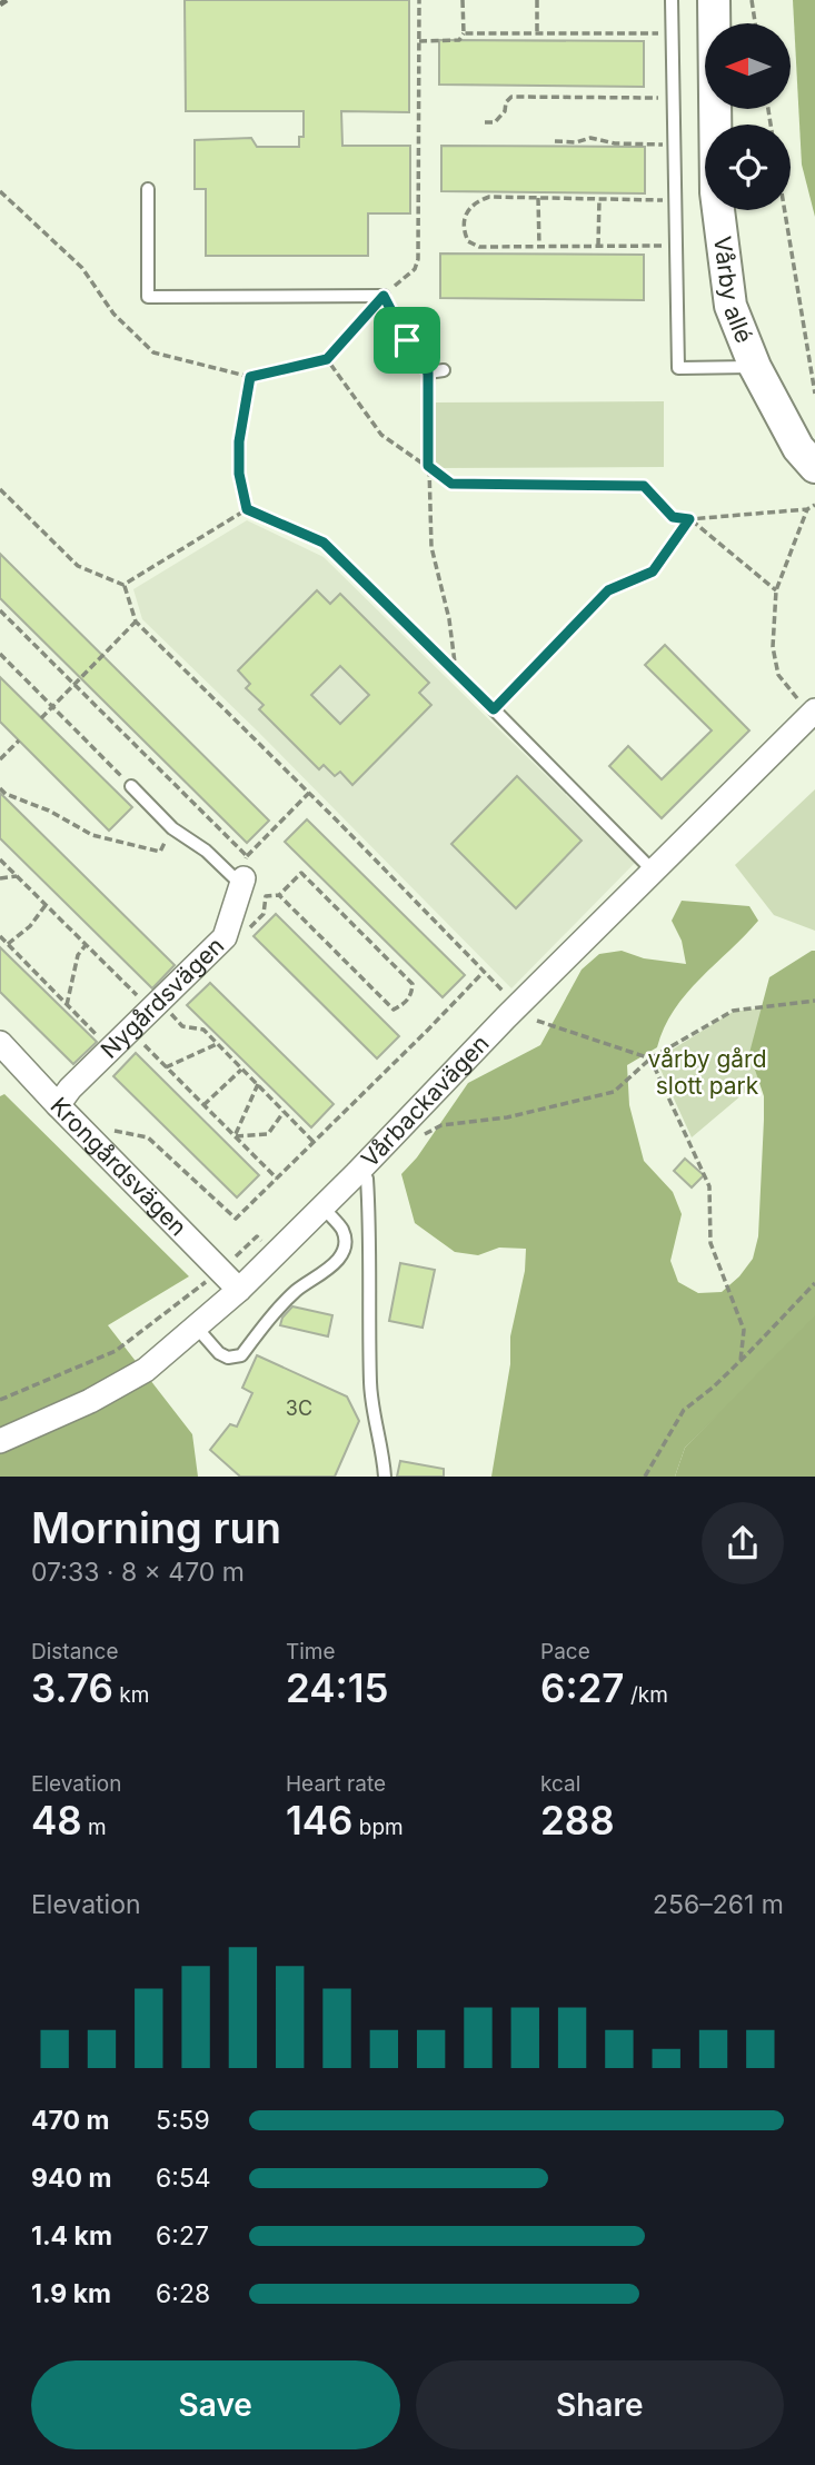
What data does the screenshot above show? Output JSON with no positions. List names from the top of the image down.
{
  "streets": {
    "street": [
      "Vårby allé",
      "Nygårdsvägen",
      "Vårbackavägen",
      "Krongårdsvägen"
    ]
  },
  "crossings": [
    ["Nygårdsvägen", "Krongårdsvägen"],
    ["Vårbackavägen", "Krongårdsvägen"]
  ],
  "parks": ["vårby gård slott park"],
  "house_numbers": ["3C"],
  "north": "left",
  "page": {
    "heading": ["Morning run", "07:33 · 8 × 470 m"],
    "stats": [
      ["Distance", "3.76 km"],
      ["Time", "24:15"],
      ["Pace", "6:27 /km"],
      ["Elevation", "48 m"],
      ["Heart rate", "146 bpm"],
      ["kcal", "288"]
    ],
    "chart": ["Elevation", "256–261 m"],
    "list": [
      {
        "name": "470 m",
        "note": "5:59"
      },
      {
        "name": "940 m",
        "note": "6:54"
      },
      {
        "name": "1.4 km",
        "note": "6:27"
      },
      {
        "name": "1.9 km",
        "note": "6:28"
      }
    ],
    "buttons": ["Save", "Share"]
  }
}
